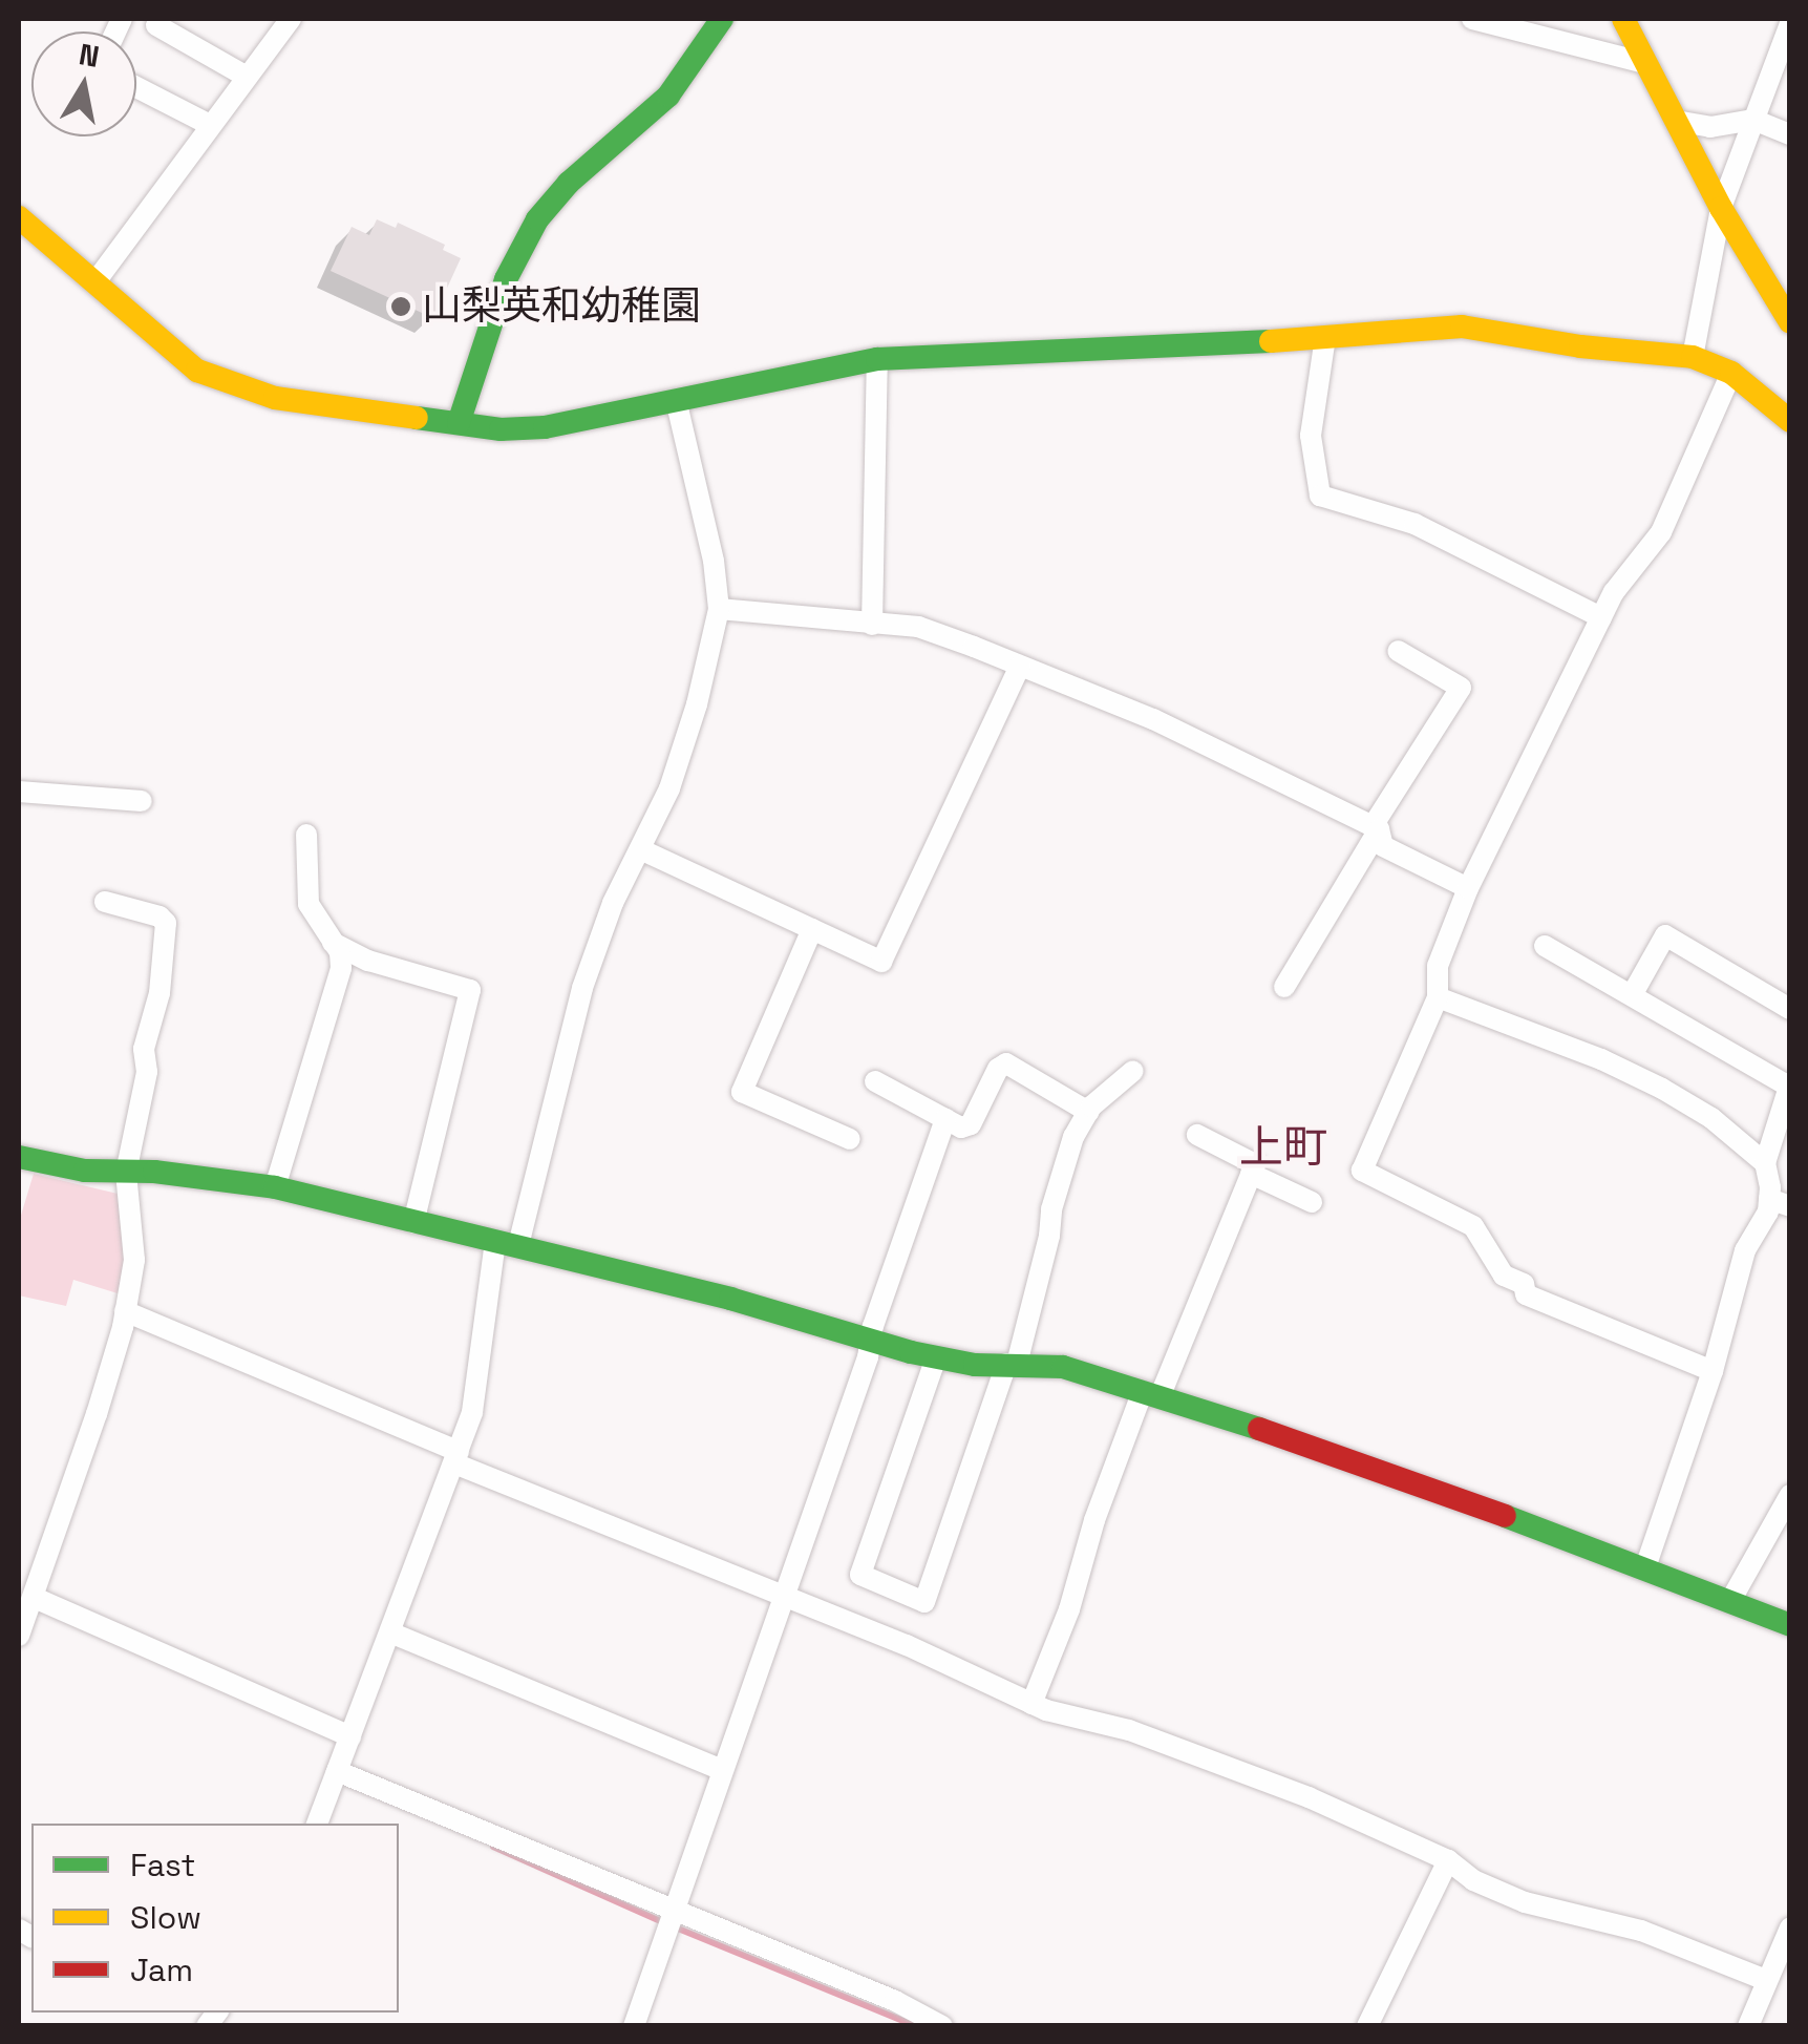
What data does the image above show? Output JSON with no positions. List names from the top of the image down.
{
  "districts": ["上町"],
  "places": ["山梨英和幼稚園"],
  "legend": ["Fast", "Slow", "Jam"],
  "north": "top"
}
